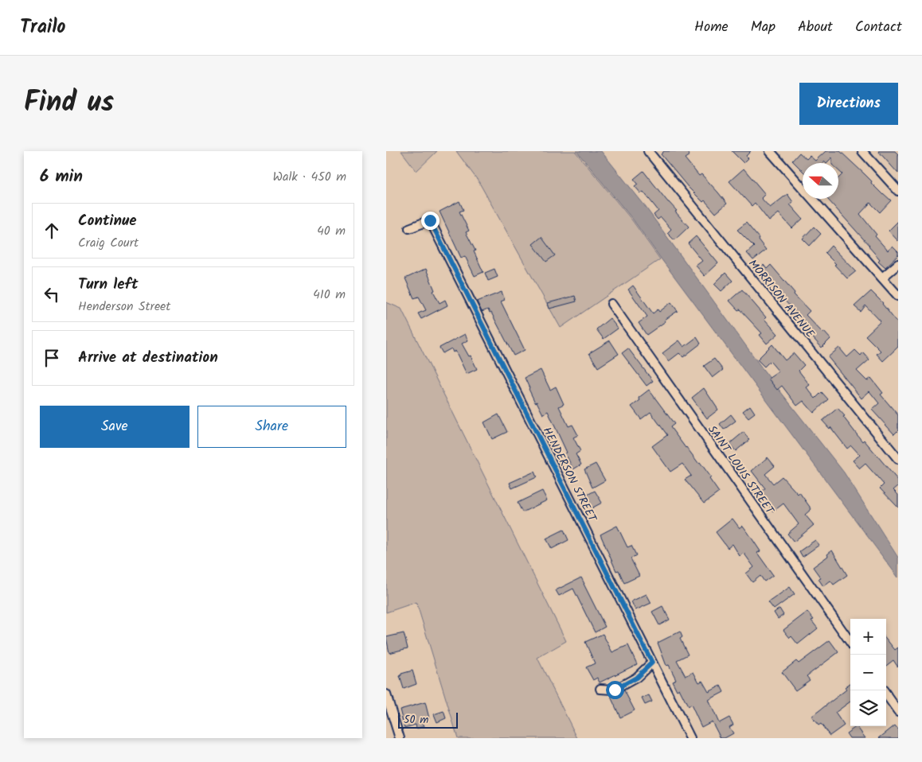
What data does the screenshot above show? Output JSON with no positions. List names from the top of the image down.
{
  "streets": {
    "street": ["MORRISON AVENUE", "SAINT LOUIS STREET", "HENDERSON STREET"]
  },
  "scale_bar": "50 m",
  "north": "left",
  "page": {
    "header": "Trailo",
    "nav": [
      "Home",
      "Map",
      "About",
      "Contact"
    ],
    "title": "Find us",
    "buttons": [
      "Directions",
      ["Save", "Share"]
    ],
    "heading": ["6 min", "Walk · 450 m"],
    "list": [
      ["Continue", "Craig Court", "40 m"],
      ["Turn left", "Henderson Street", "410 m"],
      "Arrive at destination"
    ],
    "map_buttons": ["+", "−"],
    "scale": "50 m"
  }
}
